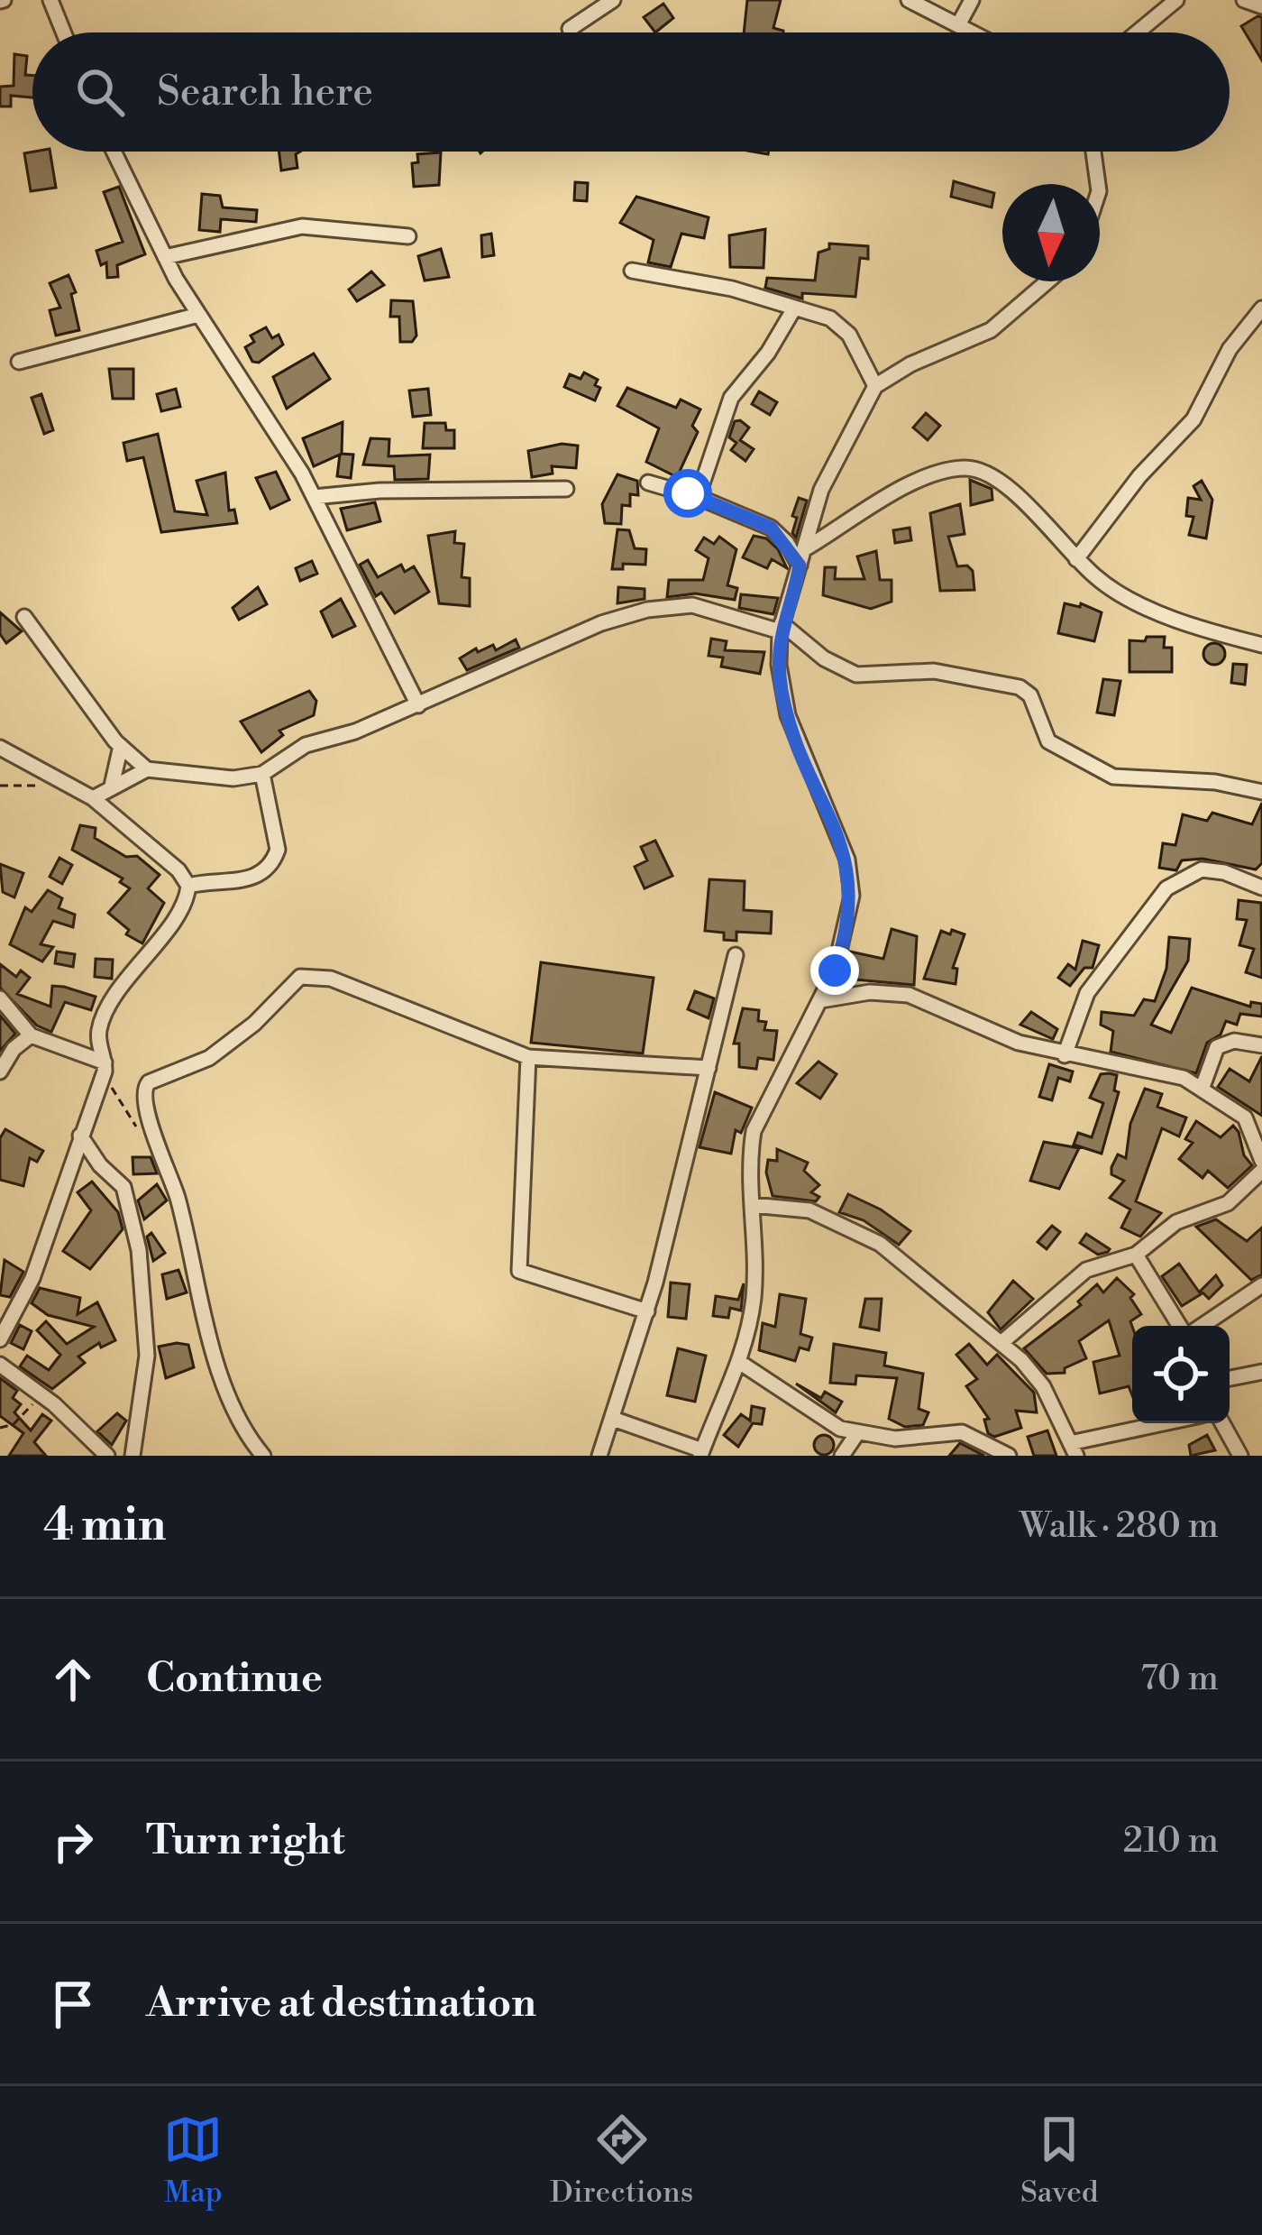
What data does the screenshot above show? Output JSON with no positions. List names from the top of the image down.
{
  "north": "bottom",
  "page": {
    "search": "Search here",
    "heading": ["4 min", "Walk · 280 m"],
    "list": [
      ["Continue", "70 m"],
      ["Turn right", "210 m"],
      "Arrive at destination"
    ],
    "nav": ["Map", "Directions", "Saved"]
  }
}
